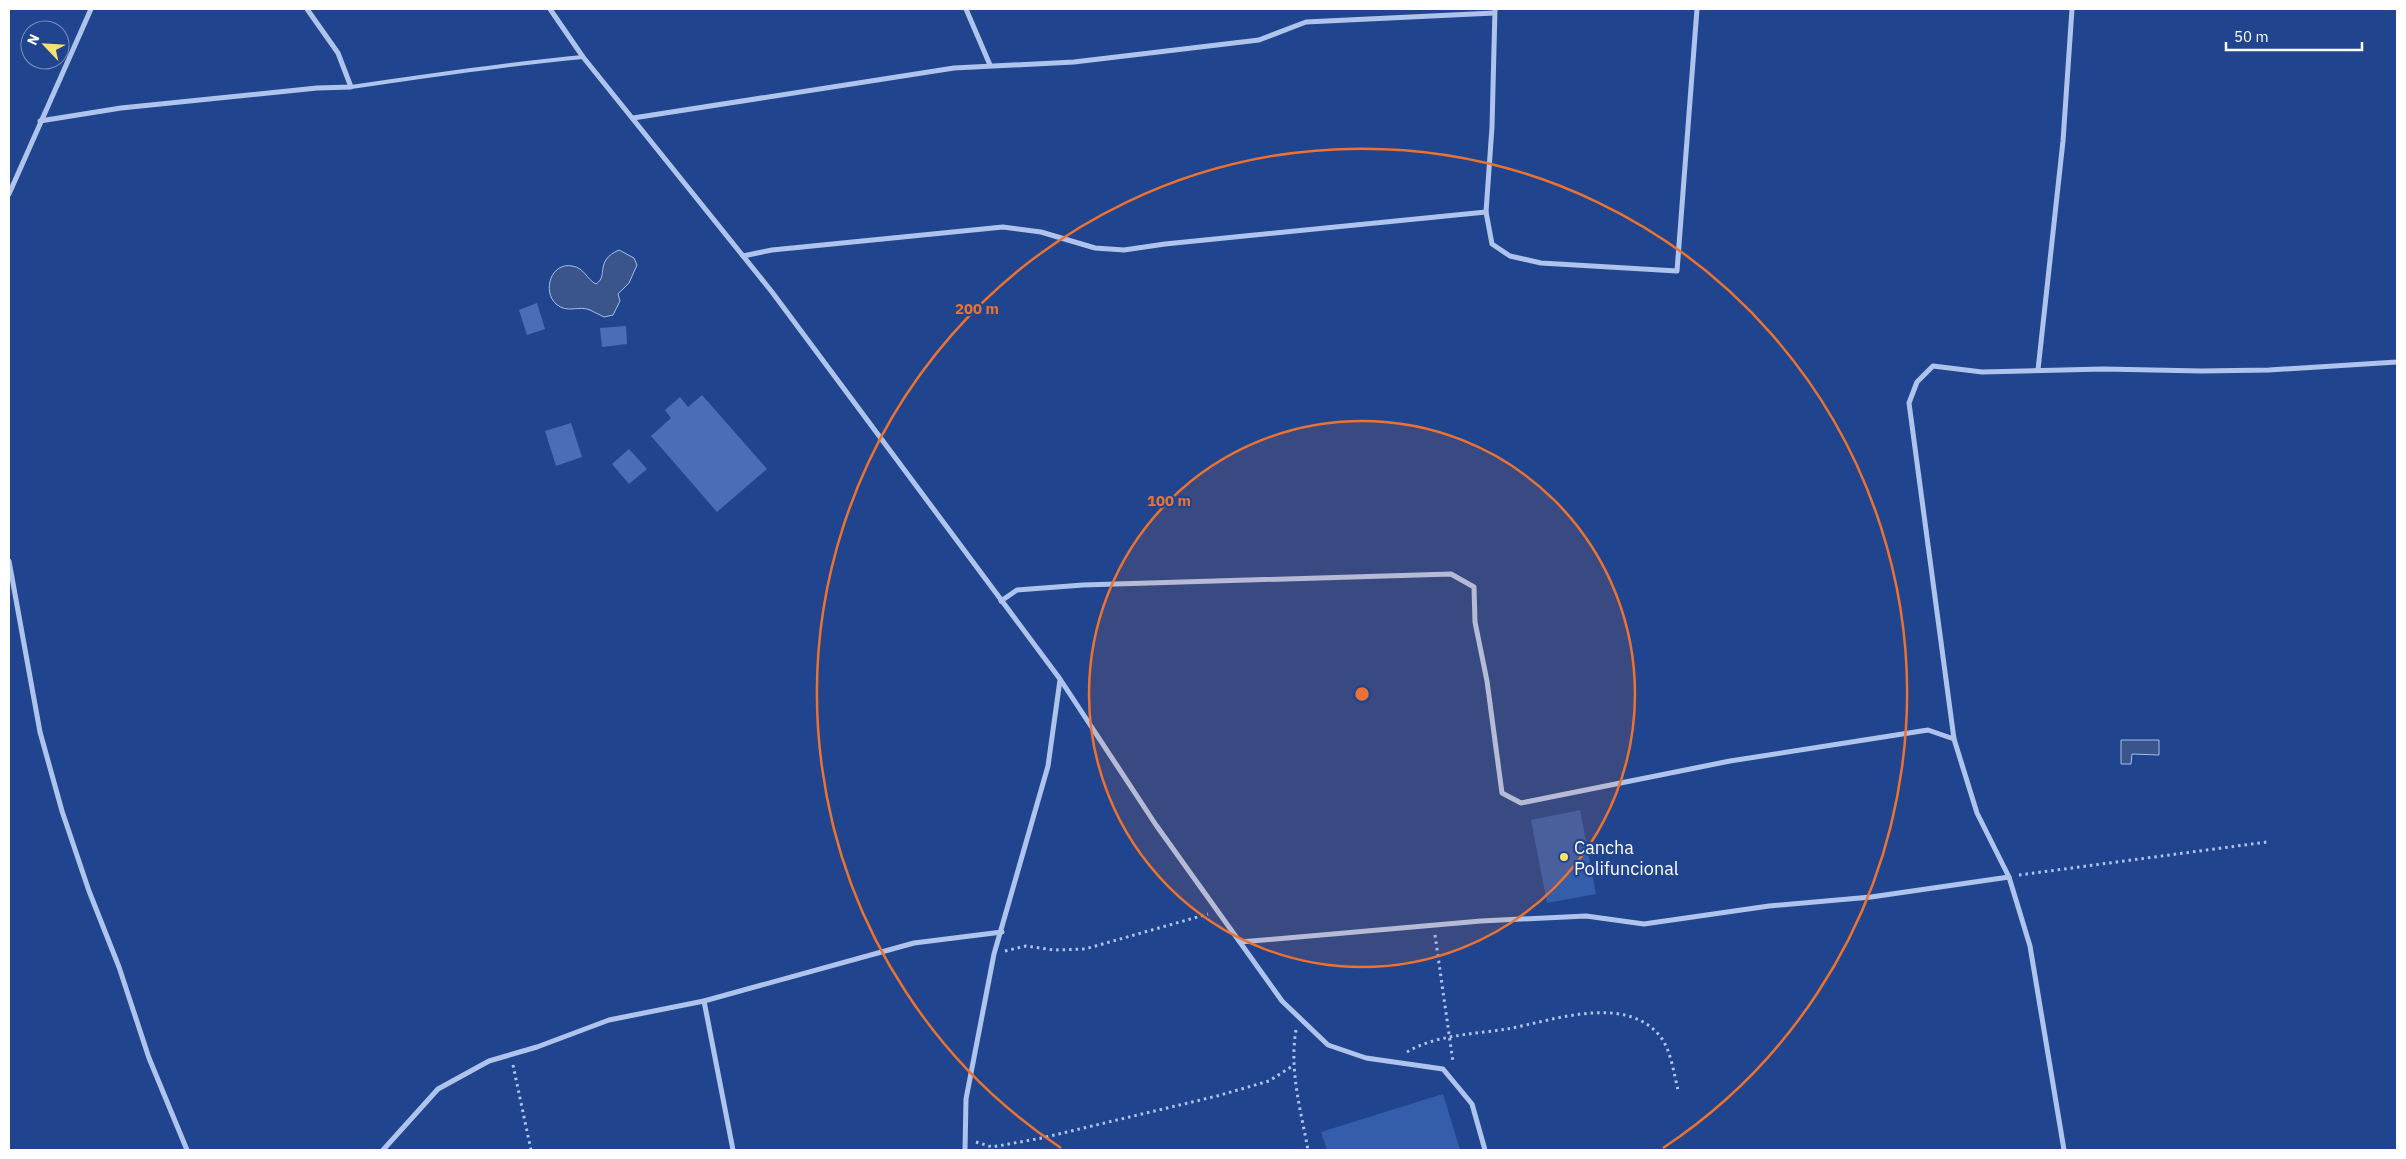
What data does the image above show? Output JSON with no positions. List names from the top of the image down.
{
  "places": ["Cancha Polifuncional"],
  "scale_bar": "50 m",
  "north": "top left",
  "rings": ["200 m", "100 m"]
}
